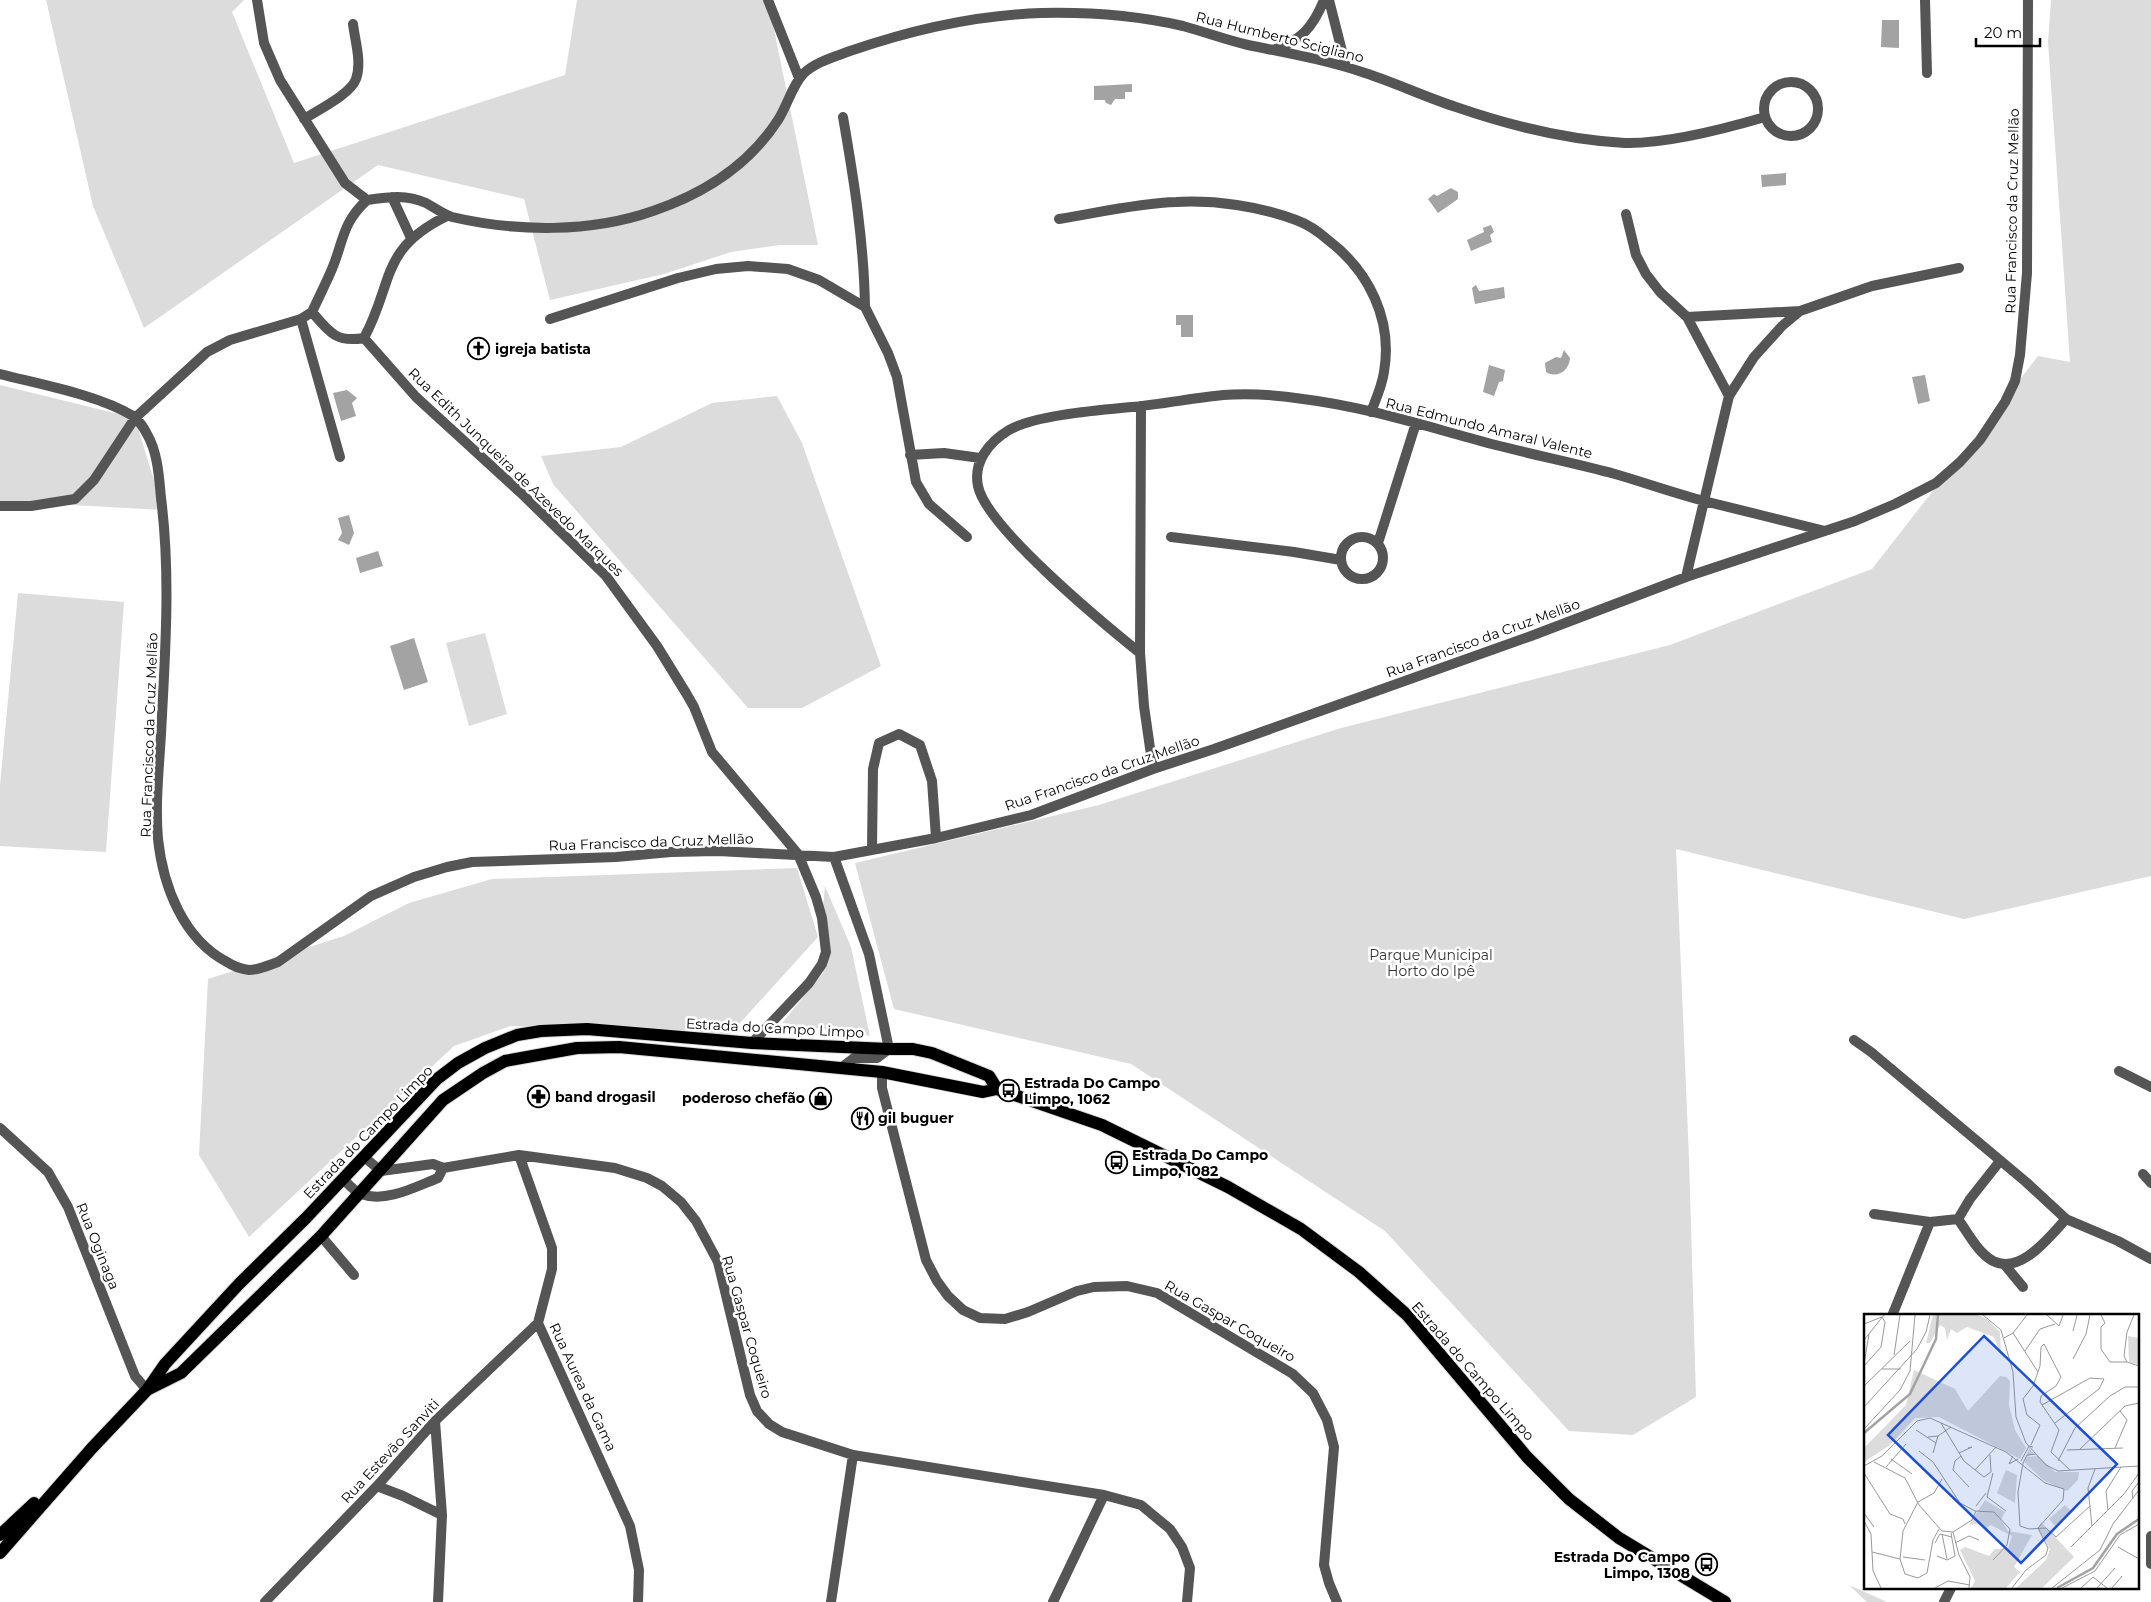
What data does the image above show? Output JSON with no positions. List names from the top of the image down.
{
  "streets": {
    "main road": ["Estrada do Campo Limpo"],
    "street": [
      "Rua Humberto Scigliano",
      "Rua Francisco da Cruz Mellão",
      "Rua Edmundo Amaral Valente",
      "Rua Edith Junqueira de Azevedo Marques",
      "Rua Oginaga",
      "Rua Gaspar Coqueiro",
      "Rua Aurea da Gama",
      "Rua Estevão Sanviti"
    ]
  },
  "crossings": [
    ["Rua Francisco da Cruz Mellão", "Rua Edmundo Amaral Valente"],
    ["Rua Francisco da Cruz Mellão", "Rua Edith Junqueira de Azevedo Marques"],
    ["Rua Edith Junqueira de Azevedo Marques", "Estrada do Campo Limpo"],
    ["Estrada do Campo Limpo", "Rua Oginaga"],
    ["Estrada do Campo Limpo", "Rua Gaspar Coqueiro"],
    ["Rua Gaspar Coqueiro", "Rua Aurea da Gama"],
    ["Rua Aurea da Gama", "Rua Estevão Sanviti"]
  ],
  "parks": ["Parque Municipal Horto do Ipê"],
  "places": {
    "church": ["igreja batista"],
    "bus stop": ["Estrada Do Campo Limpo, 1062", "Estrada Do Campo Limpo, 1082", "Estrada Do Campo Limpo, 1308"],
    "pharmacy": ["band drogasil"],
    "shop": ["poderoso chefão"],
    "restaurant": ["gil buguer"]
  },
  "scale_bar": "20 m"
}
